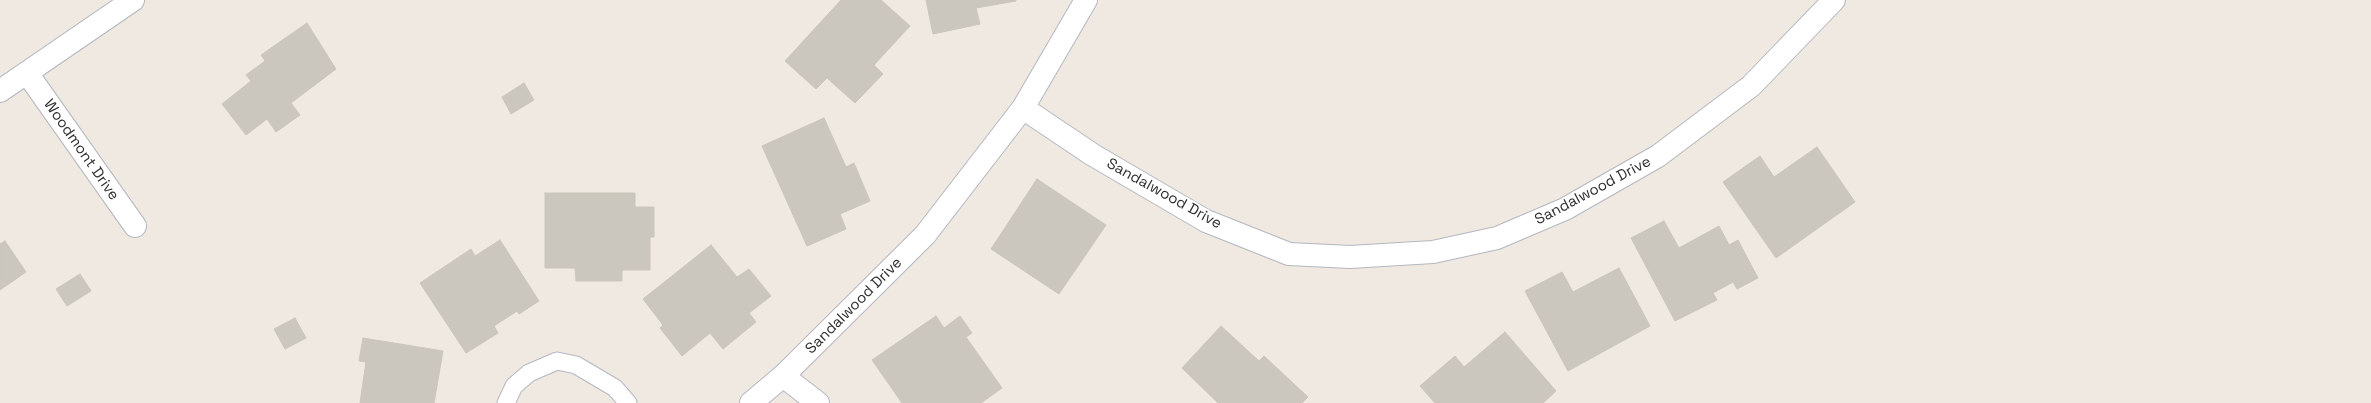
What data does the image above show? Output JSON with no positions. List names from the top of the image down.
{
  "streets": {
    "street": ["Woodmont Drive", "Sandalwood Drive"]
  }
}
